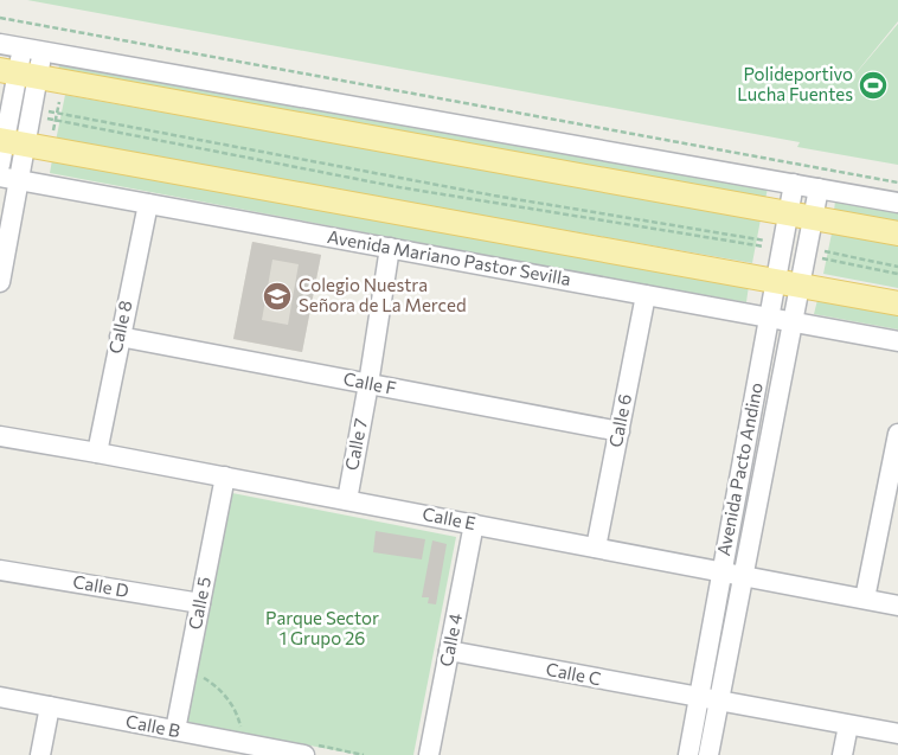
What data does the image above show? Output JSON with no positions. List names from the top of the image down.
{
  "streets": {
    "main road": ["Avenida Mariano Pastor Sevilla"],
    "street": [
      "Calle 8",
      "Calle F",
      "Calle 6",
      "Calle 7",
      "Avenida Pacto Andino",
      "Calle E",
      "Calle D",
      "Calle 5",
      "Calle 4",
      "Calle C",
      "Calle B"
    ]
  },
  "crossings": [
    ["Avenida Mariano Pastor Sevilla", "Calle 8"],
    ["Avenida Mariano Pastor Sevilla", "Calle 6"],
    ["Avenida Mariano Pastor Sevilla", "Calle 7"],
    ["Avenida Mariano Pastor Sevilla", "Avenida Pacto Andino"],
    ["Calle 8", "Calle F"],
    ["Calle 8", "Calle E"],
    ["Calle F", "Calle 6"],
    ["Calle F", "Calle 7"],
    ["Calle 6", "Calle E"],
    ["Calle 7", "Calle E"],
    ["Avenida Pacto Andino", "Calle E"],
    ["Avenida Pacto Andino", "Calle C"],
    ["Calle E", "Calle 5"],
    ["Calle E", "Calle 4"],
    ["Calle D", "Calle 5"],
    ["Calle 5", "Calle B"],
    ["Calle 4", "Calle C"]
  ],
  "parks": ["Parque Sector 1 Grupo 26"],
  "places": {
    "sports": ["Polideportivo Lucha Fuentes"],
    "school or university": ["Colegio Nuestra Señora de La Merced"]
  }
}
